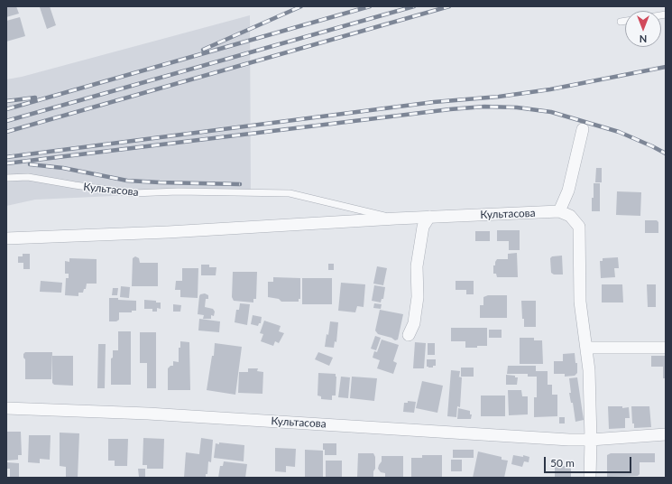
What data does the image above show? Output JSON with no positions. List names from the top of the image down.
{
  "streets": {
    "street": ["Культасова"]
  },
  "scale_bar": "50 m",
  "north": "bottom"
}
